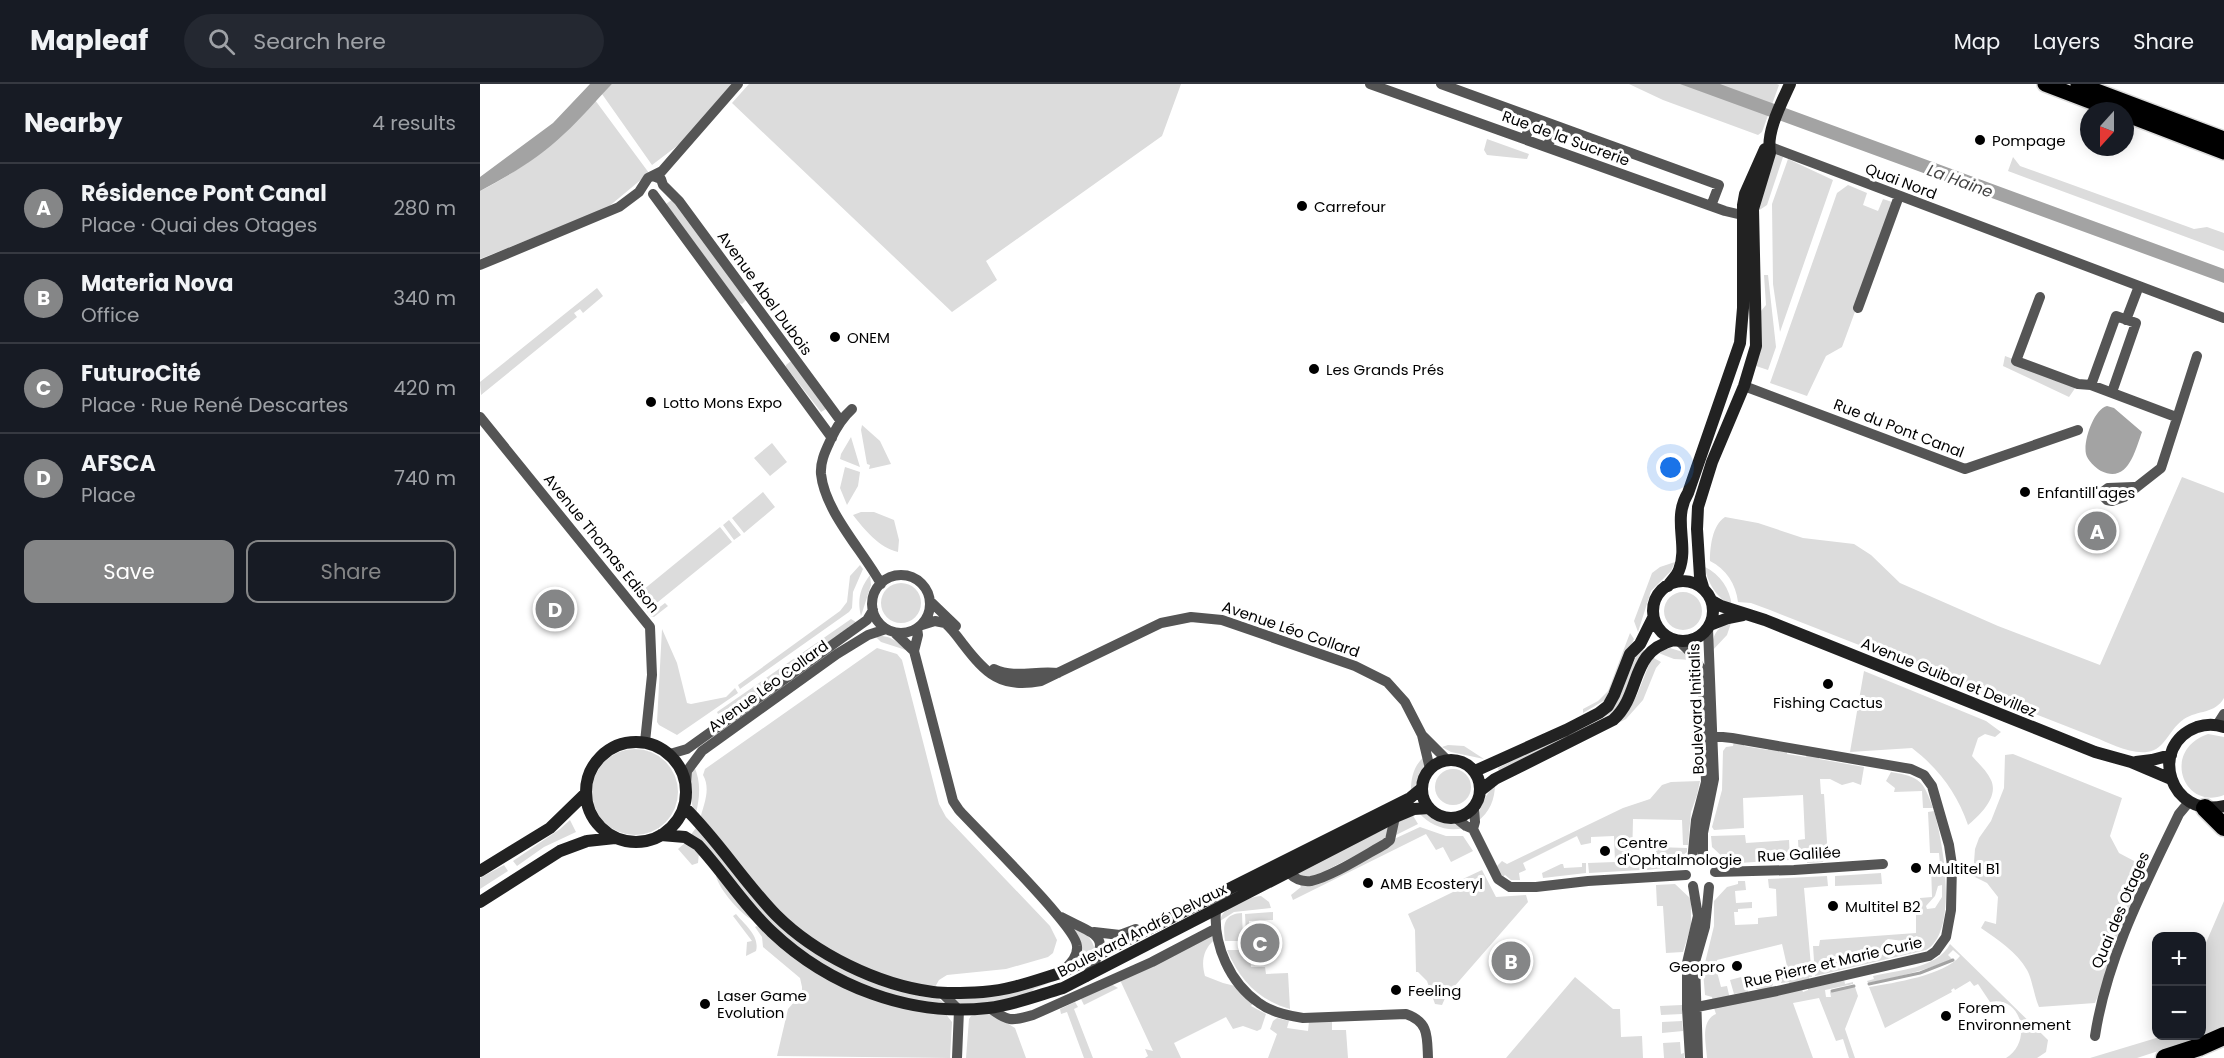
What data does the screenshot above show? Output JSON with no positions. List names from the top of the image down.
{
  "streets": {
    "street": [
      "Rue de la Sucrerie",
      "Quai Nord",
      "Avenue Abel Dubois",
      "Rue du Pont Canal",
      "Avenue Thomas Edison",
      "Avenue Léo Collard",
      "Avenue Guibal et Devillez",
      "Boulevard Initialis",
      "Rue Galilée",
      "Quai des Otages",
      "Boulevard André Delvaux",
      "Rue Pierre et Marie Curie"
    ]
  },
  "crossings": [
    ["Avenue Thomas Edison", "Avenue Léo Collard"],
    ["Avenue Thomas Edison", "Boulevard André Delvaux"],
    ["Avenue Léo Collard", "Boulevard André Delvaux"],
    ["Avenue Guibal et Devillez", "Boulevard Initialis"],
    ["Boulevard Initialis", "Rue Galilée"],
    ["Boulevard Initialis", "Rue Pierre et Marie Curie"]
  ],
  "water": ["La Haine"],
  "places": [
    "Pompage",
    "Carrefour",
    "ONEM",
    "Les Grands Prés",
    "Lotto Mons Expo",
    "Enfantill'ages",
    "Fishing Cactus",
    "Centre d'Ophtalmologie",
    "Multitel B1",
    "AMB Ecosteryl",
    "Multitel B2",
    "Geopro",
    "Feeling",
    "Laser Game Evolution",
    "Forem Environnement"
  ],
  "north": "bottom",
  "page": {
    "header": "Mapleaf",
    "search": "Search here",
    "nav": ["Map", "Layers", "Share"],
    "heading": ["Nearby", "4 results"],
    "list": [
      {
        "mark": "A",
        "name": "Résidence Pont Canal",
        "note": "Place · Quai des Otages",
        "value": "280 m"
      },
      {
        "mark": "B",
        "name": "Materia Nova",
        "note": "Office",
        "value": "340 m"
      },
      {
        "mark": "C",
        "name": "FuturoCité",
        "note": "Place · Rue René Descartes",
        "value": "420 m"
      },
      {
        "mark": "D",
        "name": "AFSCA",
        "note": "Place",
        "value": "740 m"
      }
    ],
    "pins": [
      "A",
      "D",
      "C",
      "B"
    ],
    "buttons": ["Save", "Share"],
    "map_buttons": ["+", "−"]
  }
}
